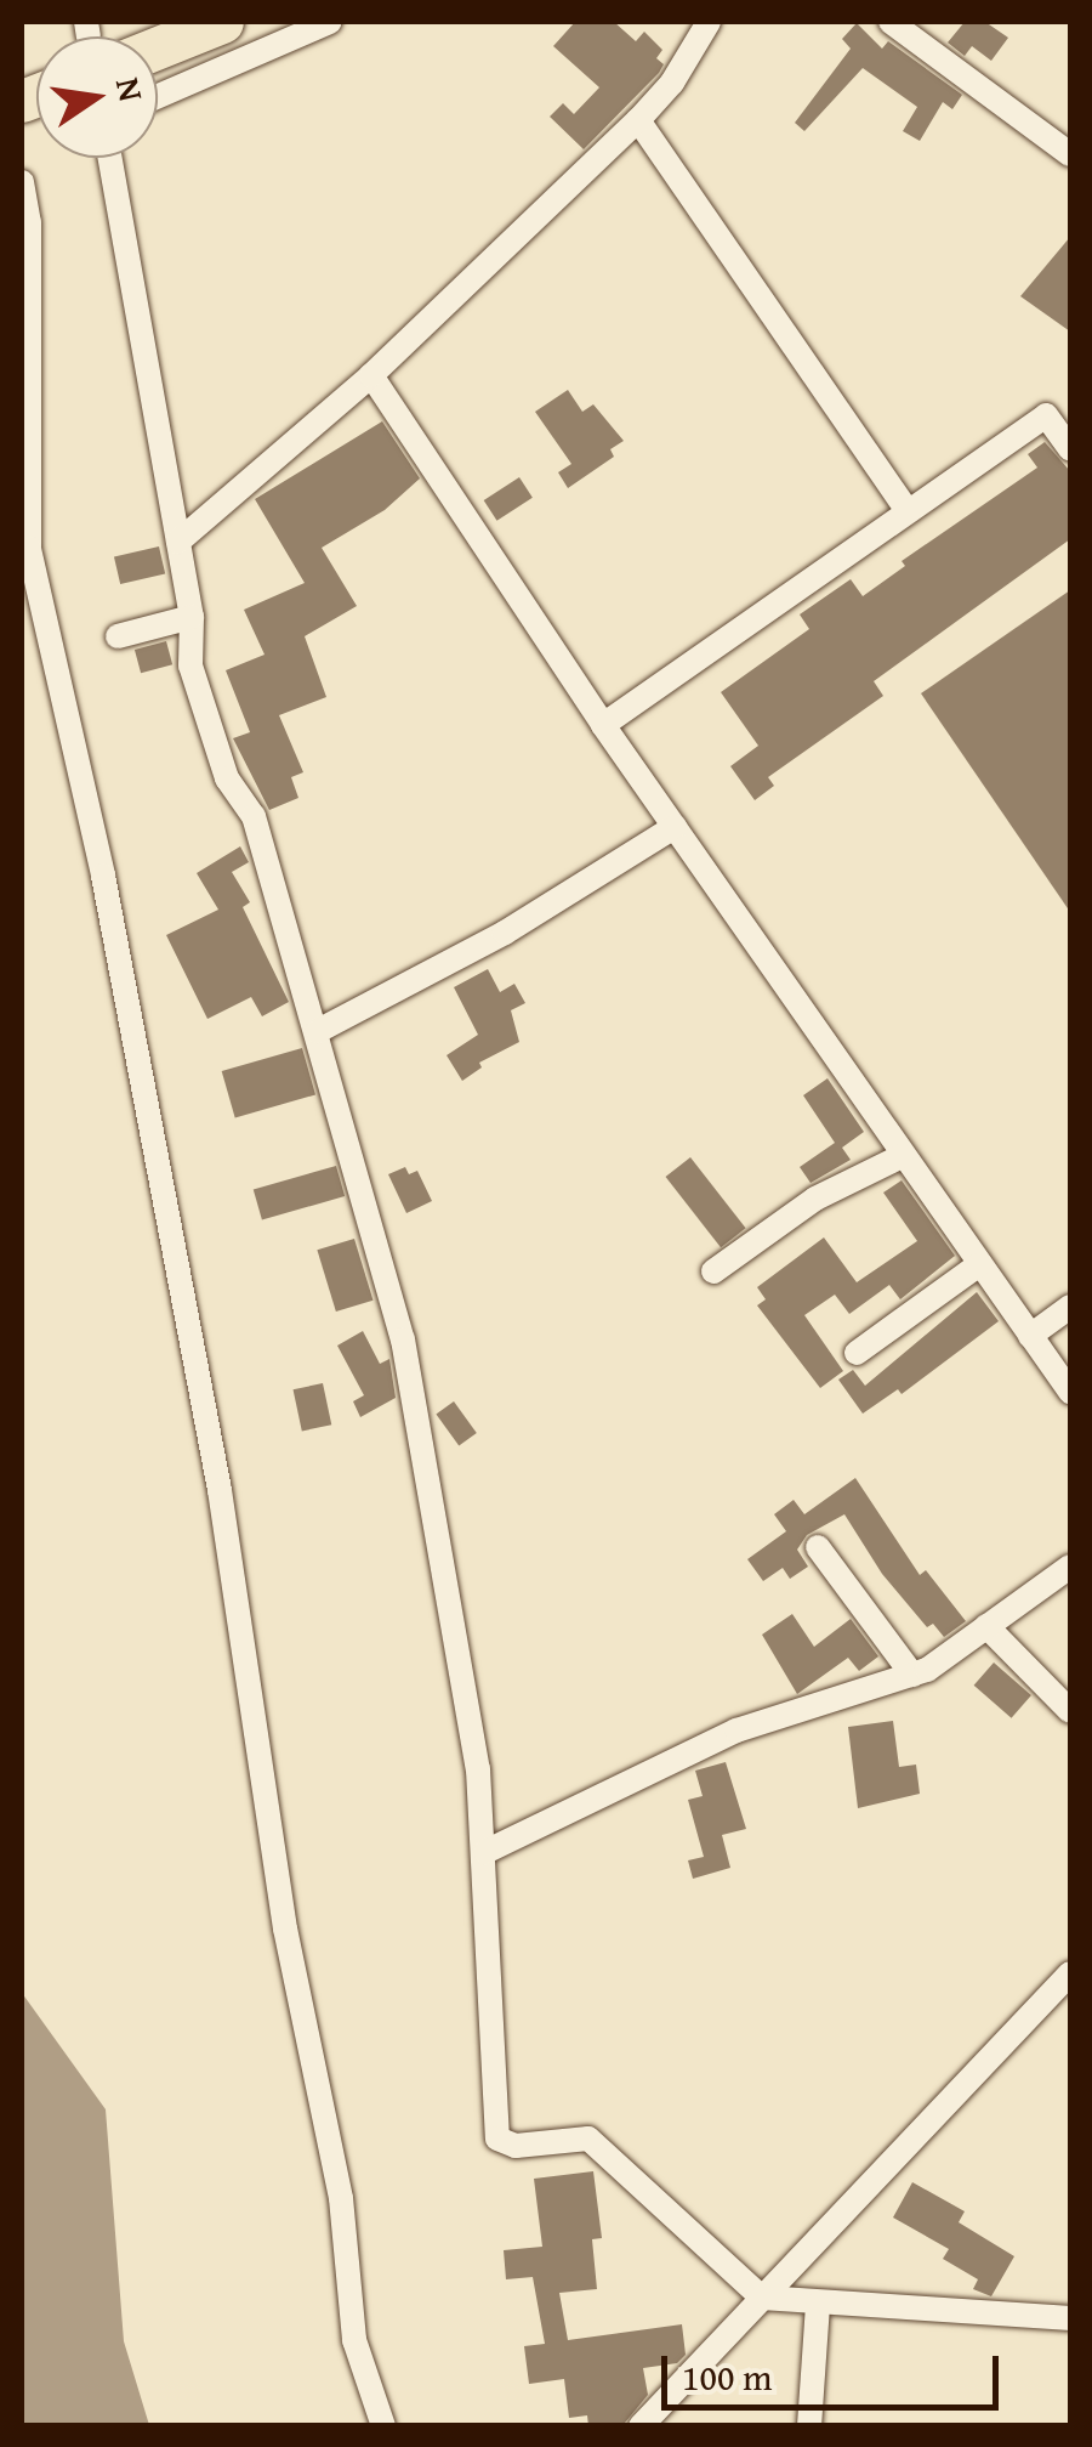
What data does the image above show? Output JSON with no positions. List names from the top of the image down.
{
  "scale_bar": "100 m",
  "north": "right"
}
